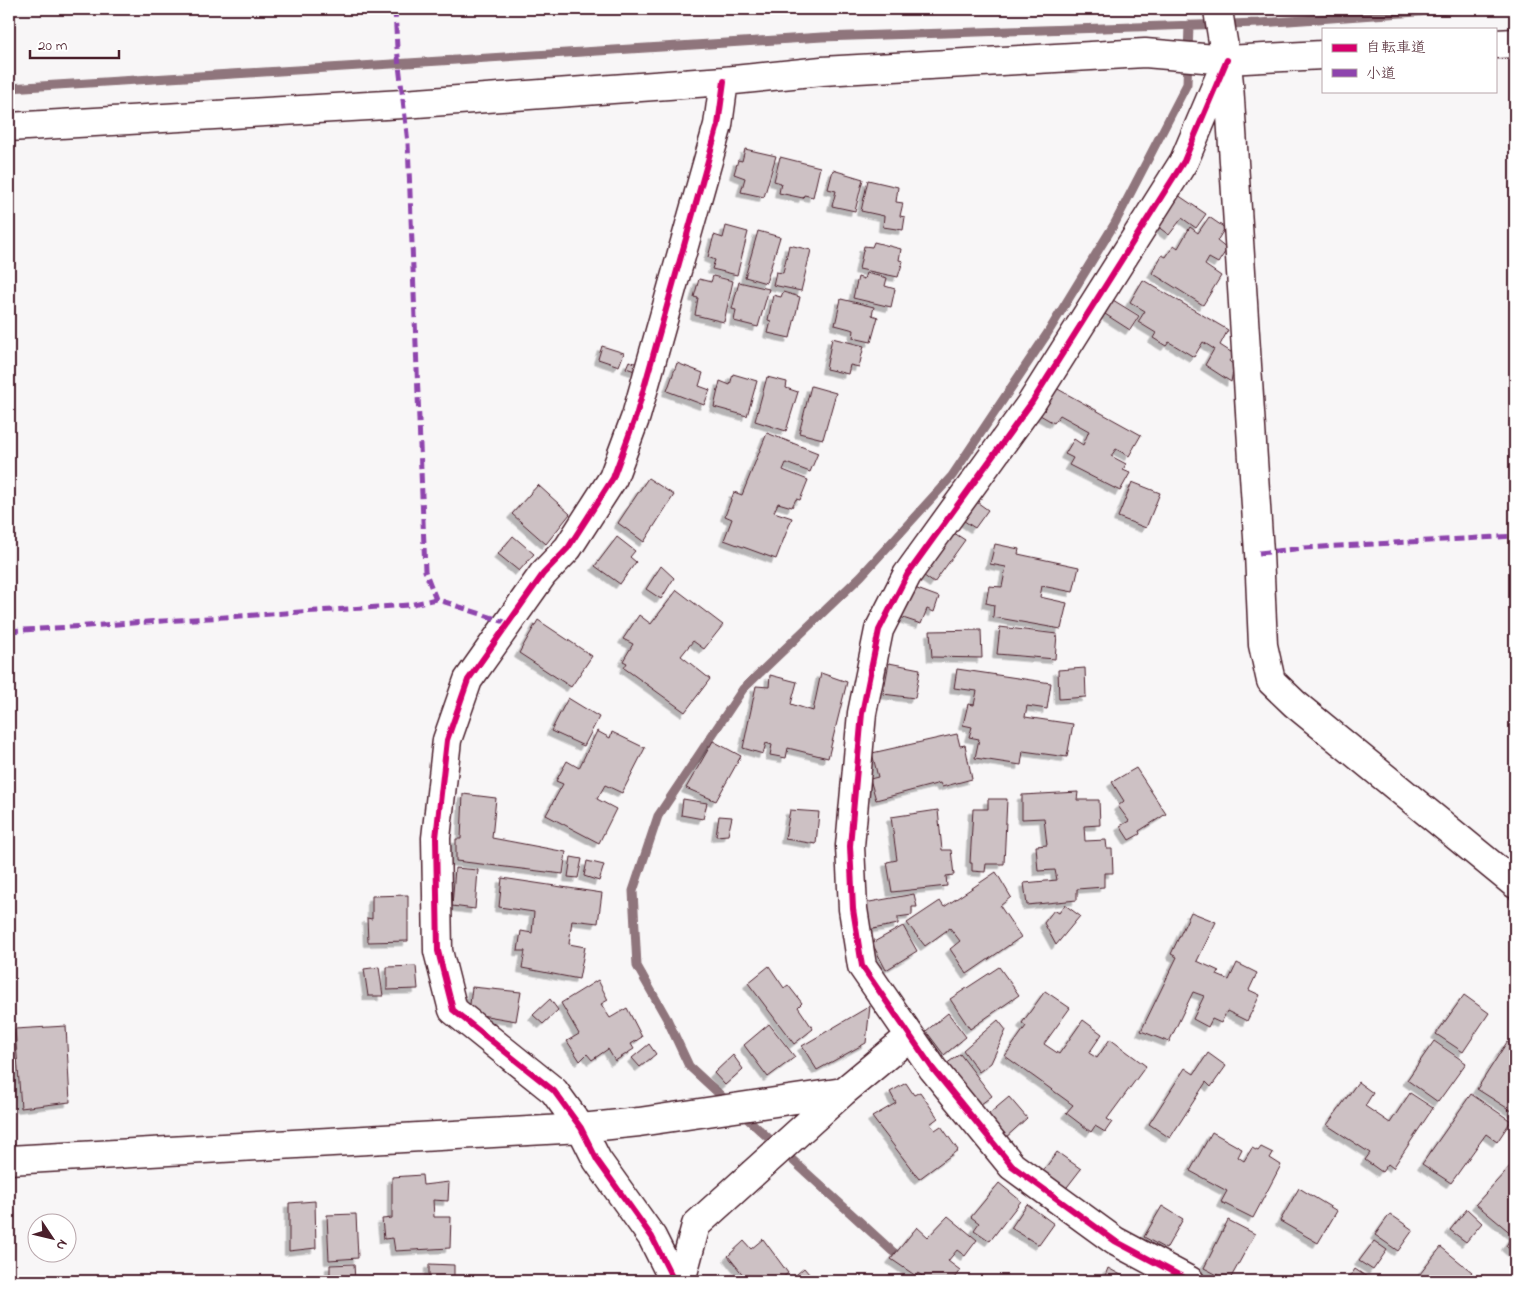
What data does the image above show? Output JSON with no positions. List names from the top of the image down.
{
  "legend": ["自転車道", "小道"],
  "scale_bar": "20 m",
  "north": "bottom right"
}
